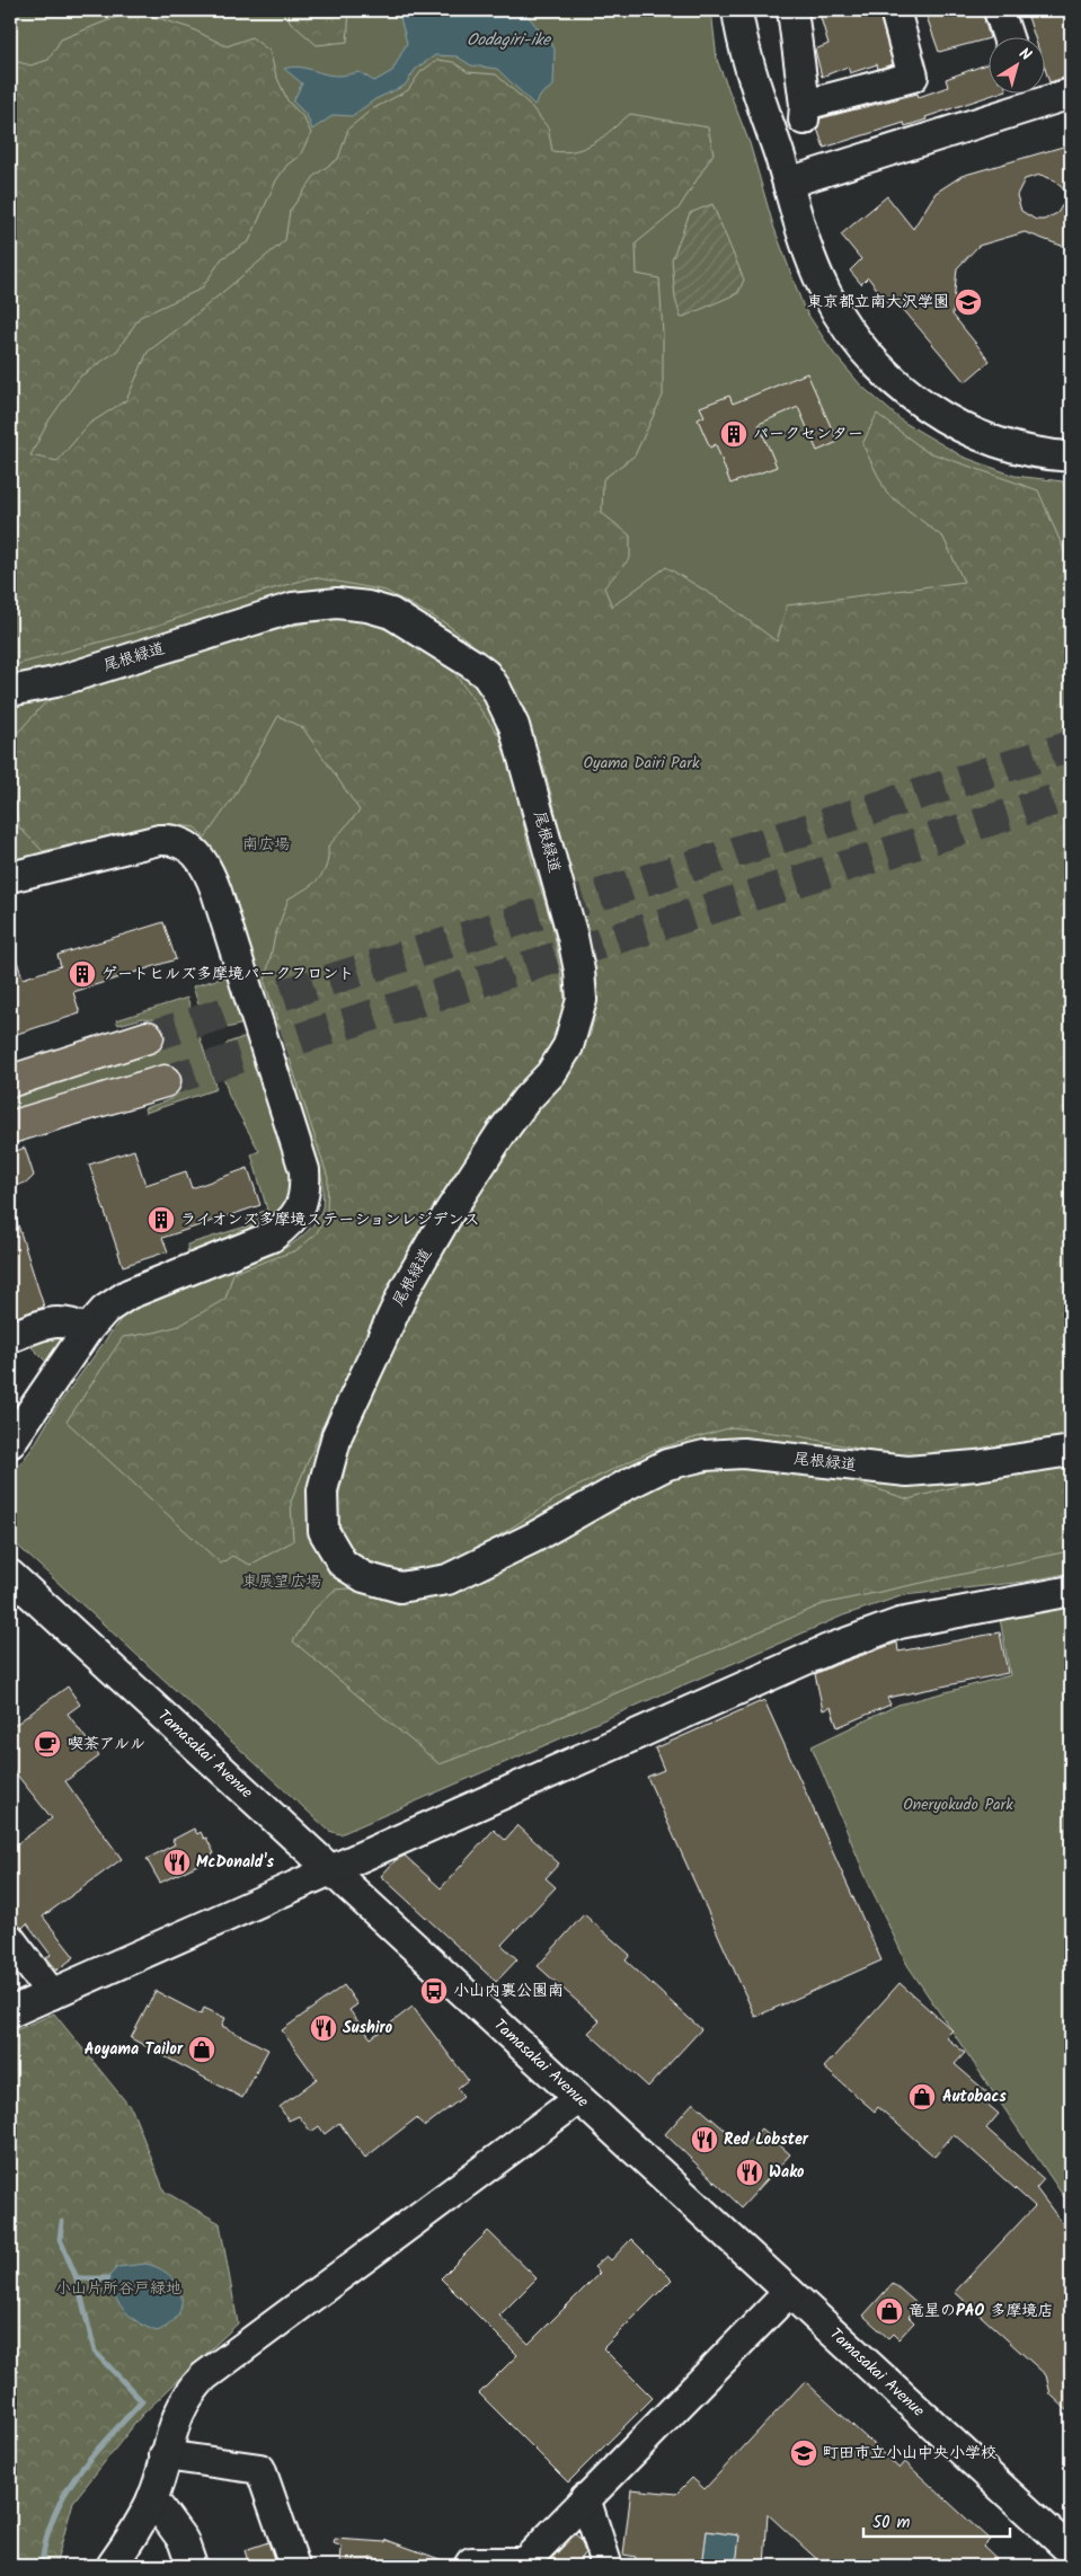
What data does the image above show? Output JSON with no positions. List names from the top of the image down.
{
  "streets": {
    "street": ["尾根緑道", "Tamasakai Avenue"]
  },
  "water": ["Oodagiri-ike"],
  "parks": [
    "Oyama Dairi Park",
    "南広場",
    "東展望広場",
    "Oneryokudo Park",
    "小山片所谷戸緑地"
  ],
  "places": {
    "school or university": ["東京都立南大沢学園", "町田市立小山中央小学校"],
    "building": ["パークセンター", "ゲートヒルズ多摩境パークフロント", "ライオンズ多摩境ステーションレジデンス"],
    "cafe": ["喫茶アルル"],
    "restaurant": [
      "McDonald's",
      "Sushiro",
      "Red Lobster",
      "Wako"
    ],
    "bus stop": ["小山内裏公園南"],
    "shop": ["Aoyama Tailor", "Autobacs", "竜星のPAO 多摩境店"]
  },
  "scale_bar": "50 m",
  "north": "top right"
}
